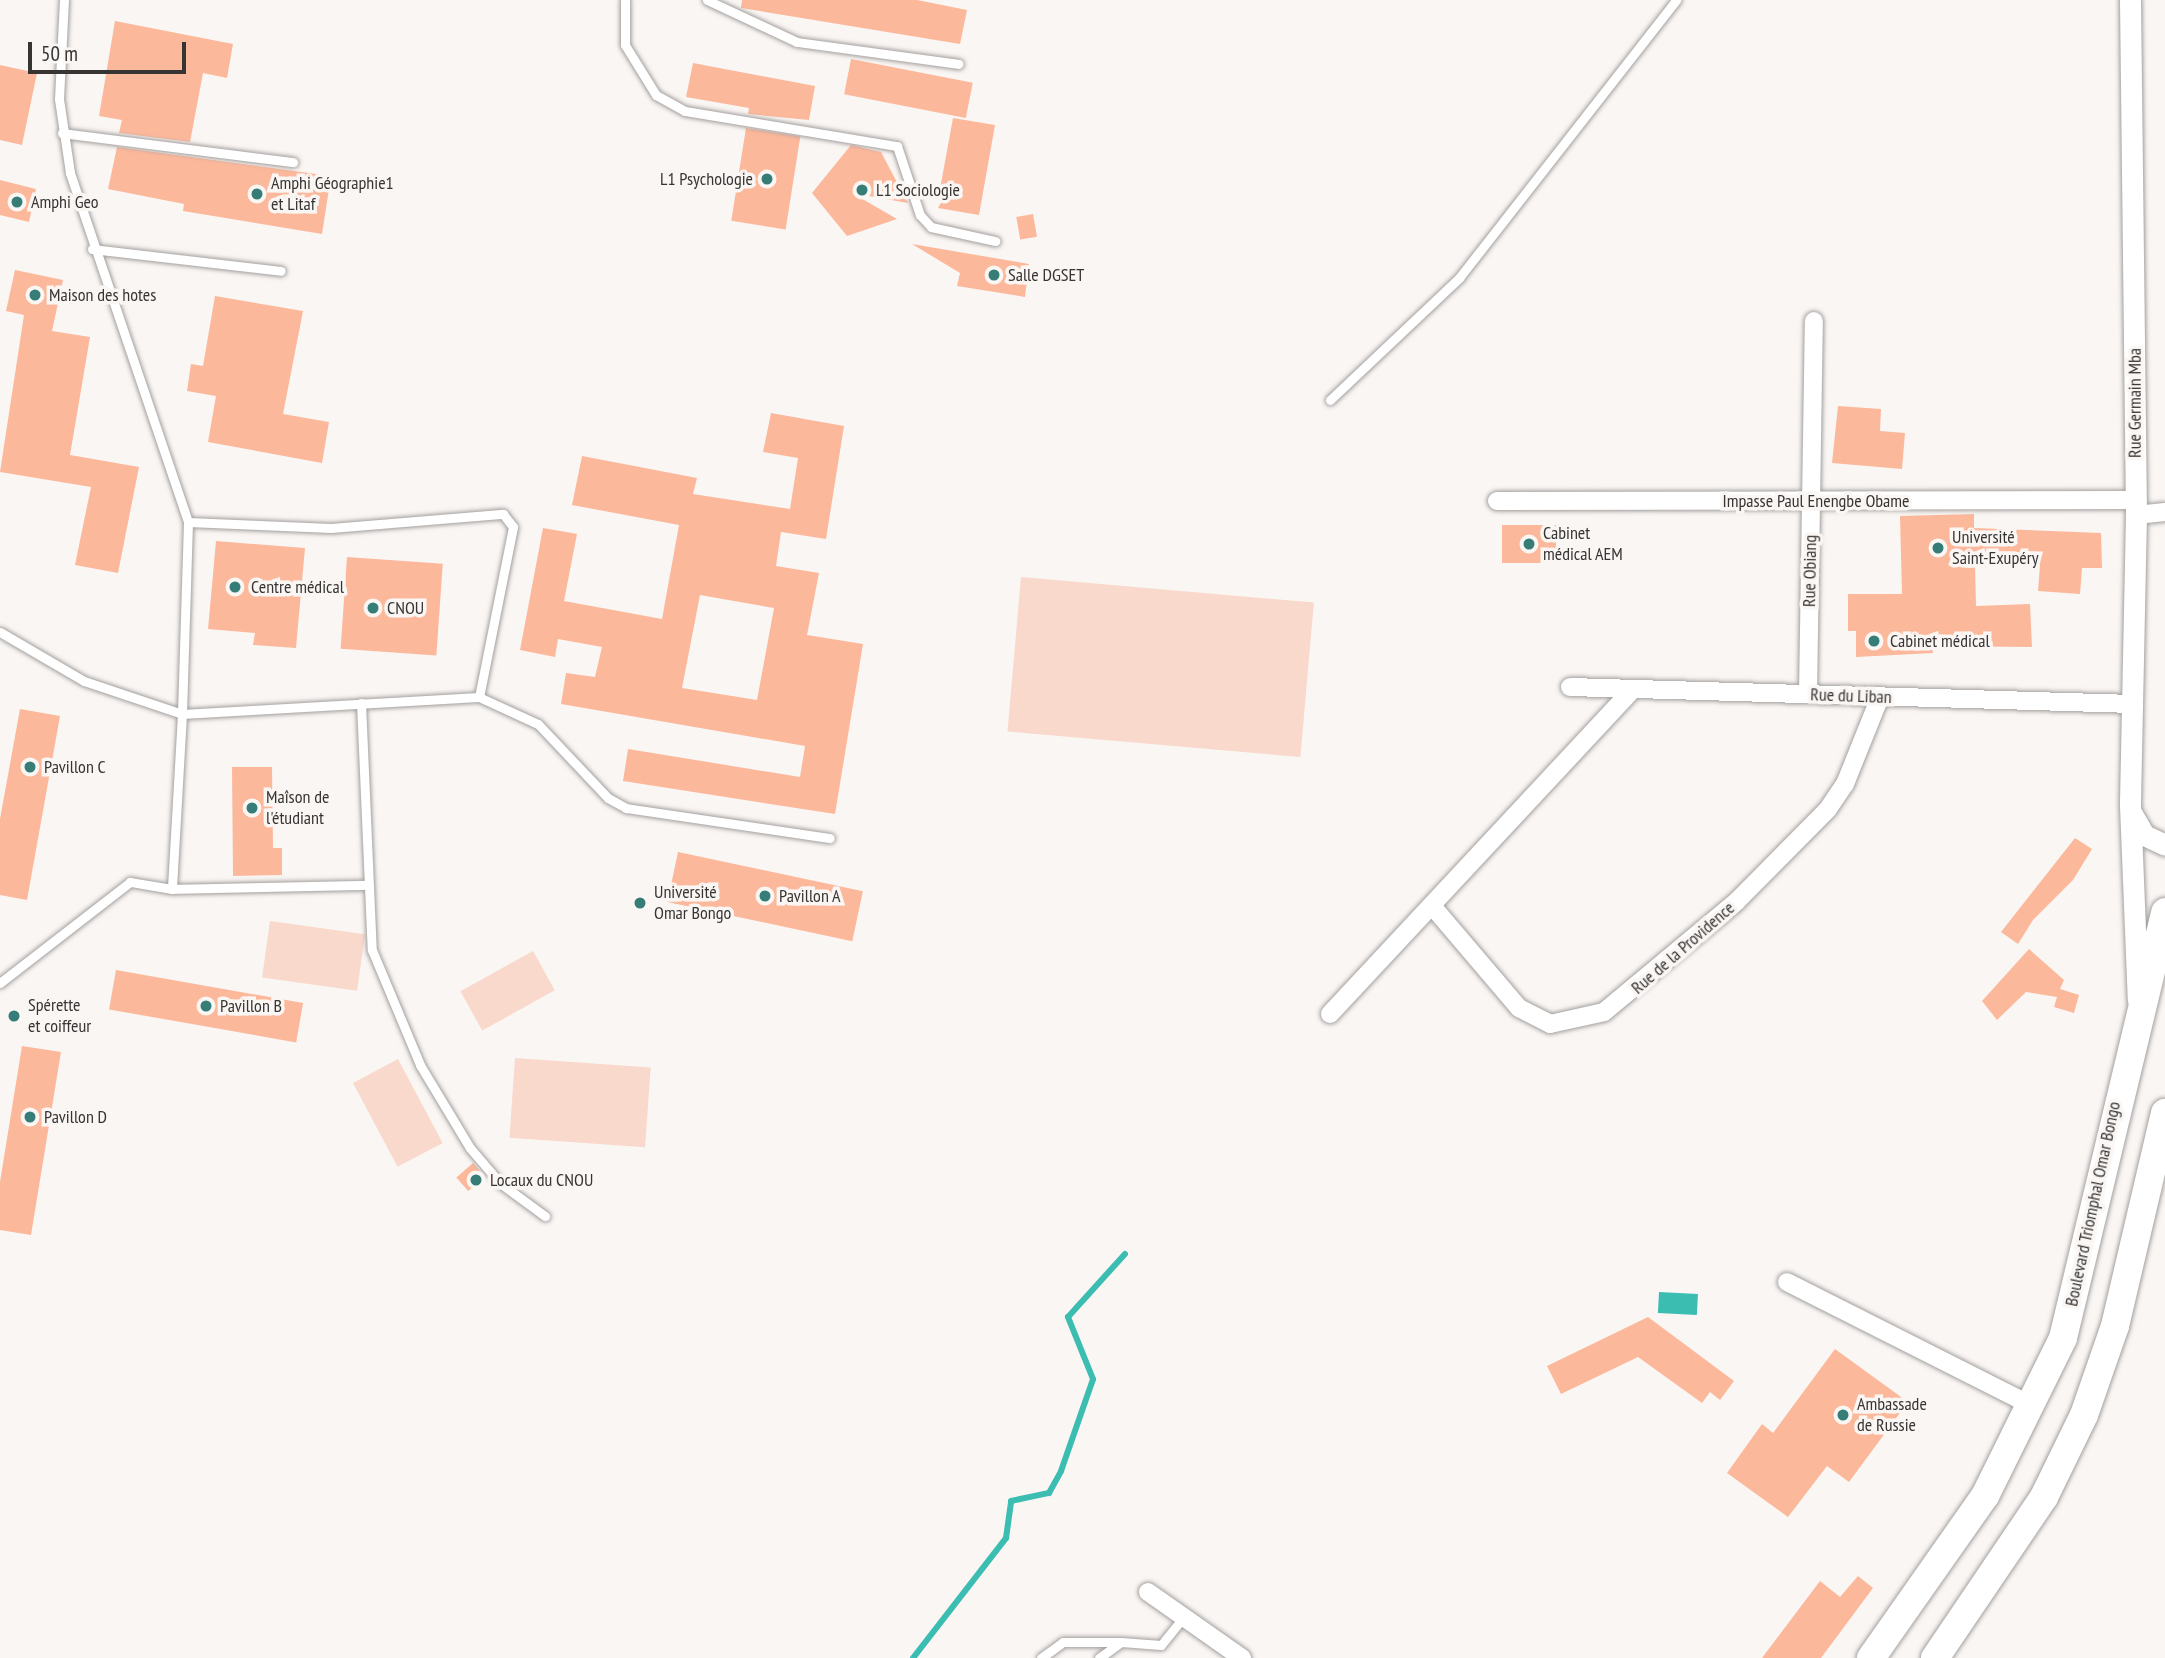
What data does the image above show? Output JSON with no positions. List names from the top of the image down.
{
  "streets": {
    "main road": ["Boulevard Triomphal Omar Bongo"],
    "street": [
      "Rue Germain Mba",
      "Impasse Paul Enengbe Obame",
      "Rue Obiang",
      "Rue du Liban",
      "Rue de la Providence"
    ]
  },
  "crossings": [
    ["Rue Germain Mba", "Impasse Paul Enengbe Obame"],
    ["Rue Germain Mba", "Rue du Liban"],
    ["Rue Germain Mba", "Boulevard Triomphal Omar Bongo"],
    ["Impasse Paul Enengbe Obame", "Rue Obiang"],
    ["Rue Obiang", "Rue du Liban"],
    ["Rue du Liban", "Rue de la Providence"]
  ],
  "places": [
    "L1 Psychologie",
    "L1 Sociologie",
    "Amphi Géographie1 et Litaf",
    "Amphi Geo",
    "Salle DGSET",
    "Maison des hotes",
    "Cabinet médical AEM",
    "Université Saint-Exupéry",
    "Centre médical",
    "CNOU",
    "Cabinet médical",
    "Pavillon C",
    "Maîson de l'étudiant",
    "Pavillon A",
    "Université Omar Bongo",
    "Pavillon B",
    "Spérette et coiffeur",
    "Pavillon D",
    "Locaux du CNOU",
    "Ambassade de Russie"
  ],
  "scale_bar": "50 m"
}
